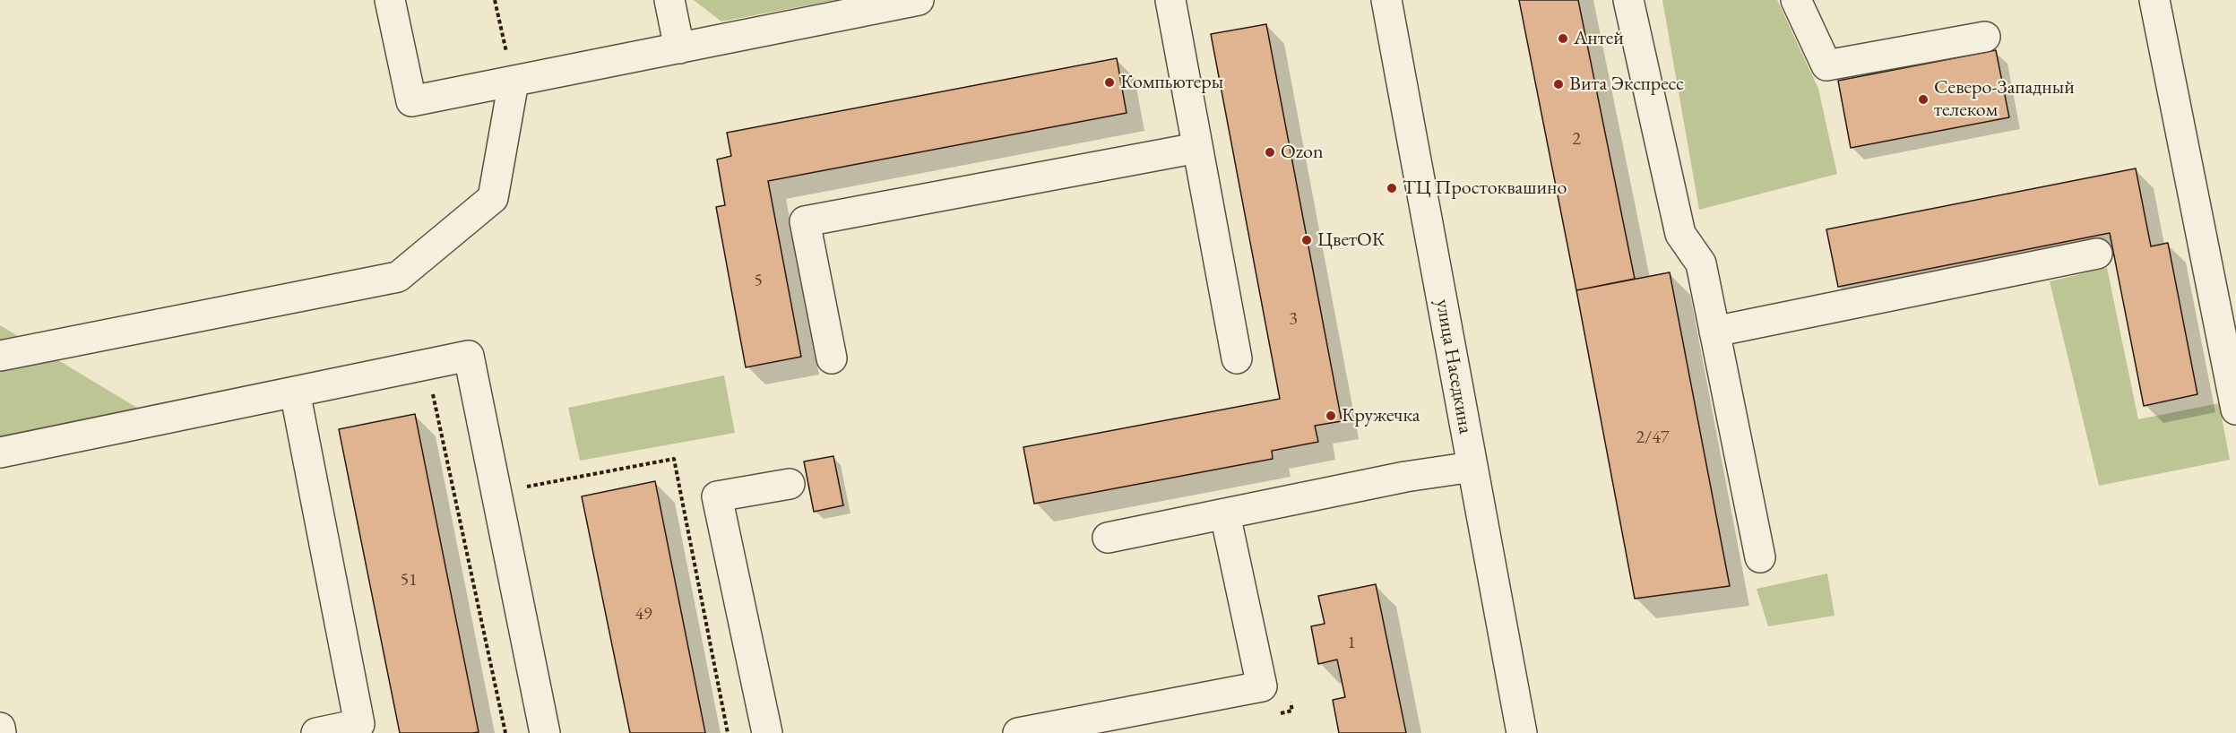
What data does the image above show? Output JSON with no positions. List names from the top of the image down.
{
  "streets": {
    "street": ["улица Наседкина"]
  },
  "places": [
    "Антей",
    "Компьютеры",
    "Вита Экспресс",
    "Северо-Западный телеком",
    "Ozon",
    "ТЦ Простоквашино",
    "ЦветОК",
    "Кружечка"
  ],
  "house_numbers": [
    "2",
    "5",
    "3",
    "2/47",
    "51",
    "49",
    "1"
  ]
}
